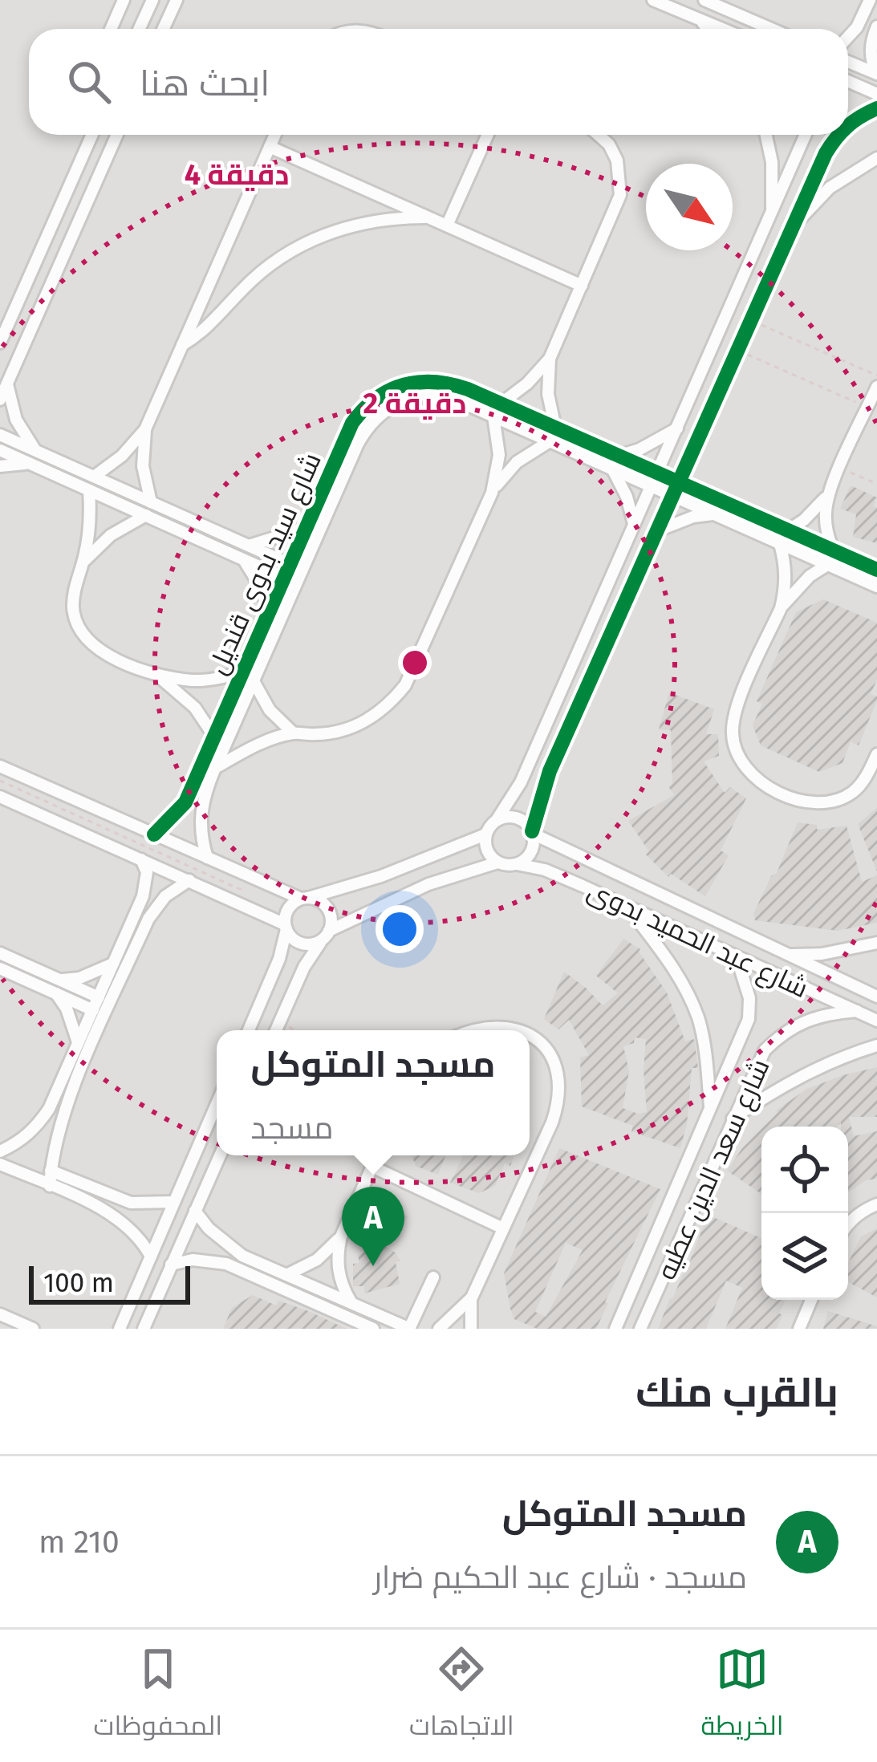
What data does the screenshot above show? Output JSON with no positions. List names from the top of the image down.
{
  "streets": {
    "street": ["شارع سيد بدوى قنديل", "شارع عبد الحميد بدوى", "شارع سعد الدين عطيه"]
  },
  "crossings": [
    ["شارع عبد الحميد بدوى", "شارع سعد الدين عطيه"]
  ],
  "scale_bar": "100 m",
  "north": "bottom right",
  "page": {
    "search": "ابحث هنا",
    "popup": ["مسجد المتوكل", "مسجد"],
    "pins": "A",
    "scale": "100 m",
    "heading": "بالقرب منك",
    "list": [
      {
        "mark": "A",
        "name": "مسجد المتوكل",
        "note": "مسجد · شارع عبد الحكيم ضرار",
        "value": "210 m"
      }
    ],
    "nav": ["الخريطة", "الاتجاهات", "المحفوظات"]
  },
  "rings": ["4 دقيقة", "2 دقيقة"]
}
